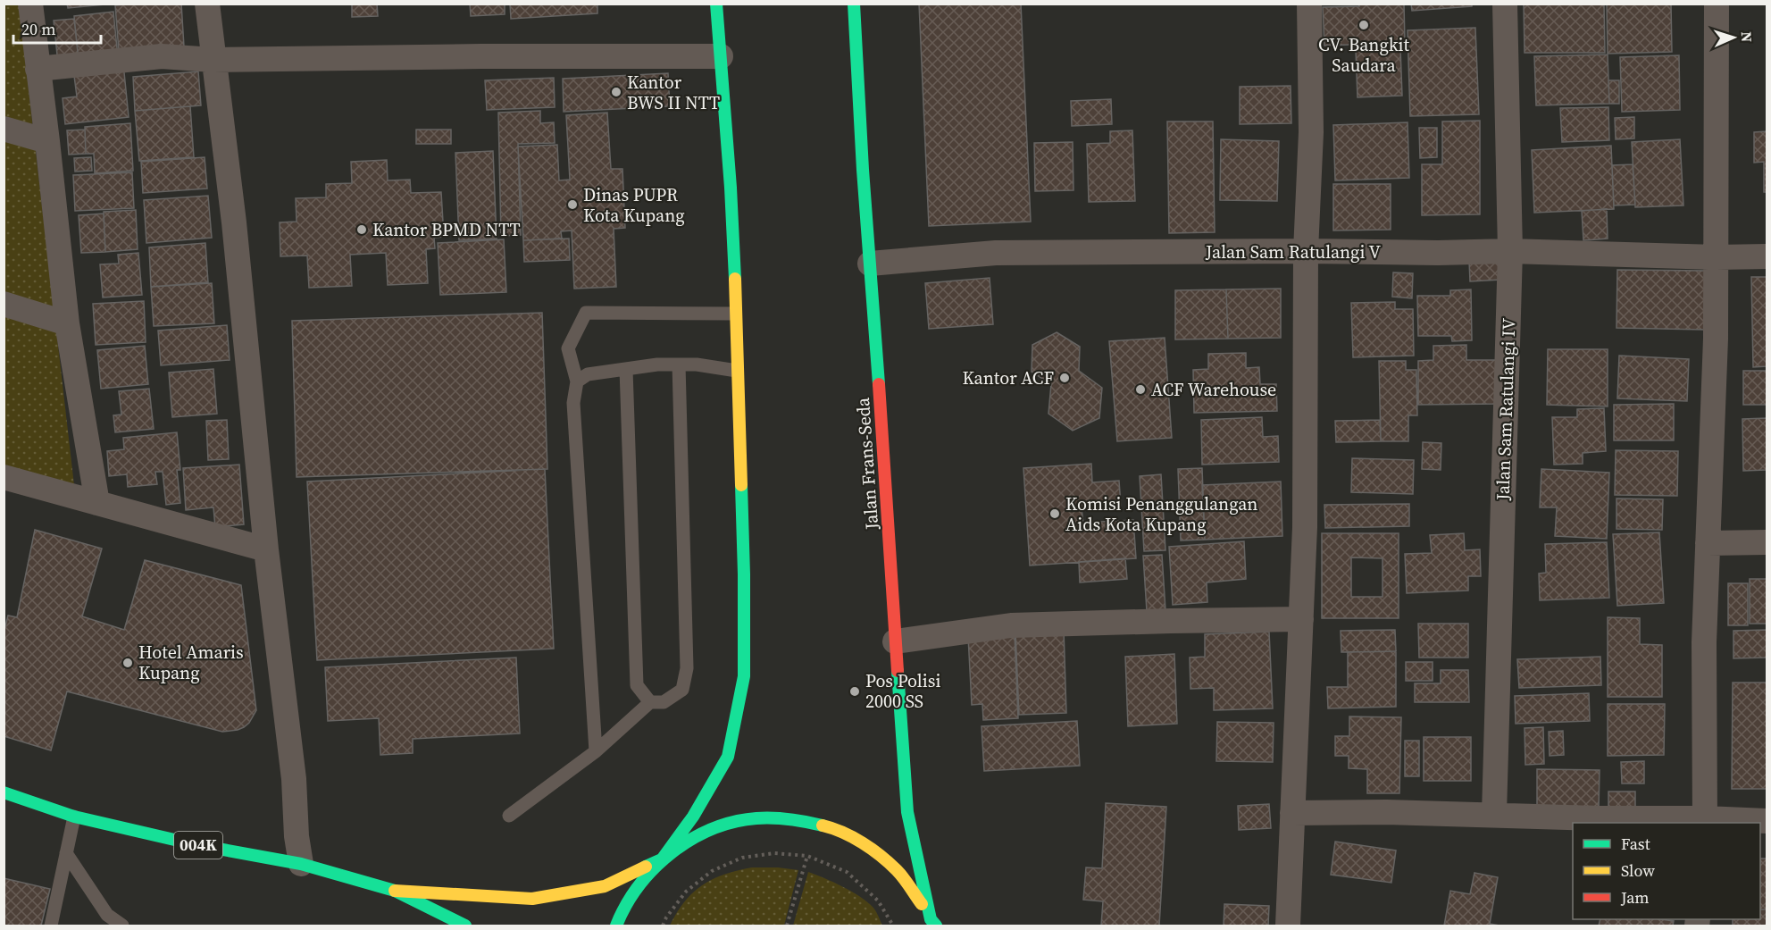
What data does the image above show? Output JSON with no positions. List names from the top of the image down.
{
  "streets": {
    "main road": ["Jalan Frans-Seda", "004K"],
    "street": ["Jalan Sam Ratulangi V", "Jalan Sam Ratulangi IV"]
  },
  "crossings": [
    ["Jalan Sam Ratulangi V", "Jalan Sam Ratulangi IV"],
    ["Jalan Sam Ratulangi V", "Jalan Frans-Seda"]
  ],
  "places": [
    "CV. Bangkit Saudara",
    "Kantor BWS II NTT",
    "Dinas PUPR Kota Kupang",
    "Kantor BPMD NTT",
    "Kantor ACF",
    "ACF Warehouse",
    "Komisi Penanggulangan Aids Kota Kupang",
    "Hotel Amaris Kupang",
    "Pos Polisi 2000 SS"
  ],
  "legend": ["Fast", "Slow", "Jam"],
  "scale_bar": "20 m",
  "north": "right"
}
